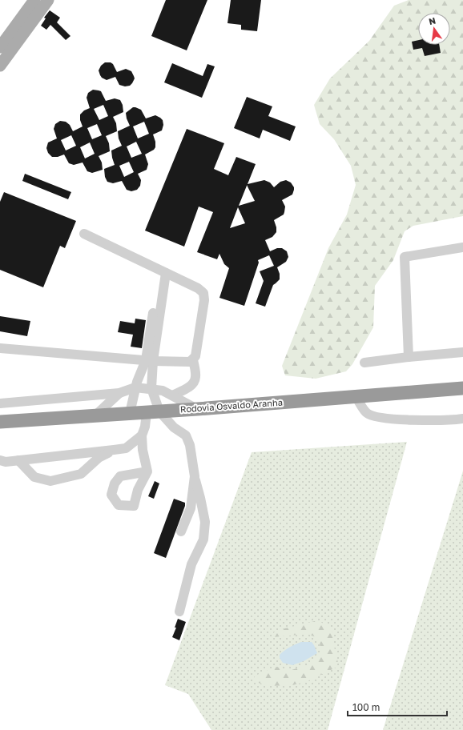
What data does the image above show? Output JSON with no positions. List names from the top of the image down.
{
  "streets": {
    "highway": ["Rodovia Osvaldo Aranha"]
  },
  "scale_bar": "100 m",
  "north": "top"
}
